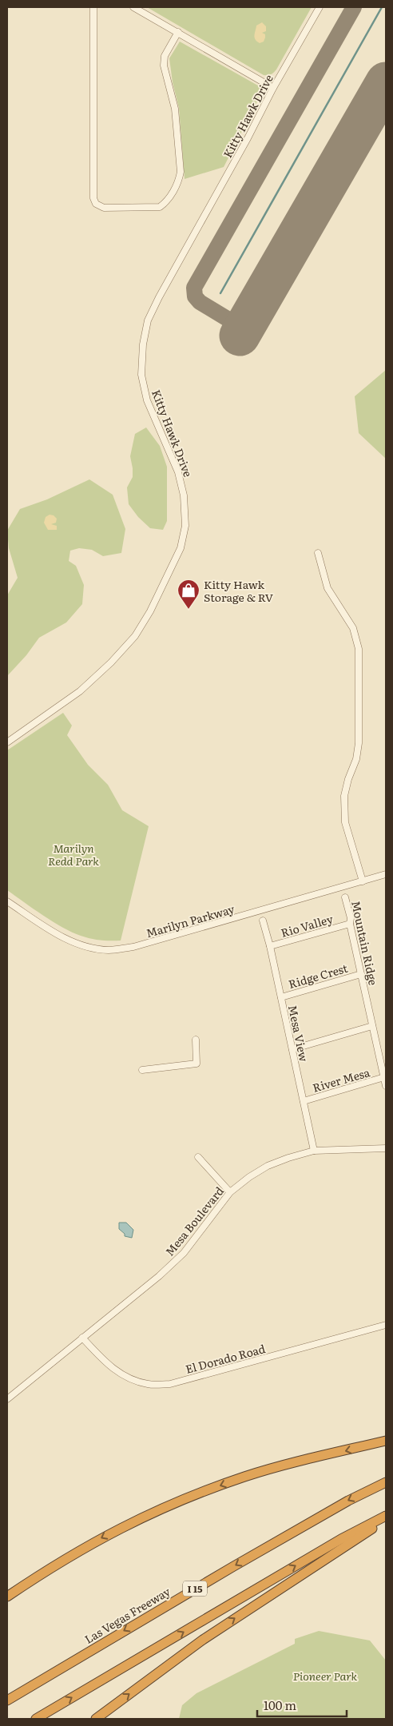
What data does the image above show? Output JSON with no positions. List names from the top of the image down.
{
  "streets": {
    "highway": ["I 15", "Las Vegas Freeway"],
    "street": [
      "Kitty Hawk Drive",
      "Marilyn Parkway",
      "Rio Valley",
      "Mountain Ridge",
      "Ridge Crest",
      "Mesa View",
      "River Mesa",
      "Mesa Boulevard",
      "El Dorado Road"
    ]
  },
  "crossings": [
    ["Rio Valley", "Mountain Ridge"],
    ["Rio Valley", "Mesa View"],
    ["Mountain Ridge", "Ridge Crest"],
    ["Mountain Ridge", "River Mesa"],
    ["Ridge Crest", "Mesa View"],
    ["Mesa View", "River Mesa"],
    ["Mesa View", "Mesa Boulevard"],
    ["Mesa Boulevard", "El Dorado Road"]
  ],
  "parks": ["Marilyn Redd Park", "Pioneer Park"],
  "places": {
    "shop": ["Kitty Hawk Storage & RV"]
  },
  "scale_bar": "100 m"
}
